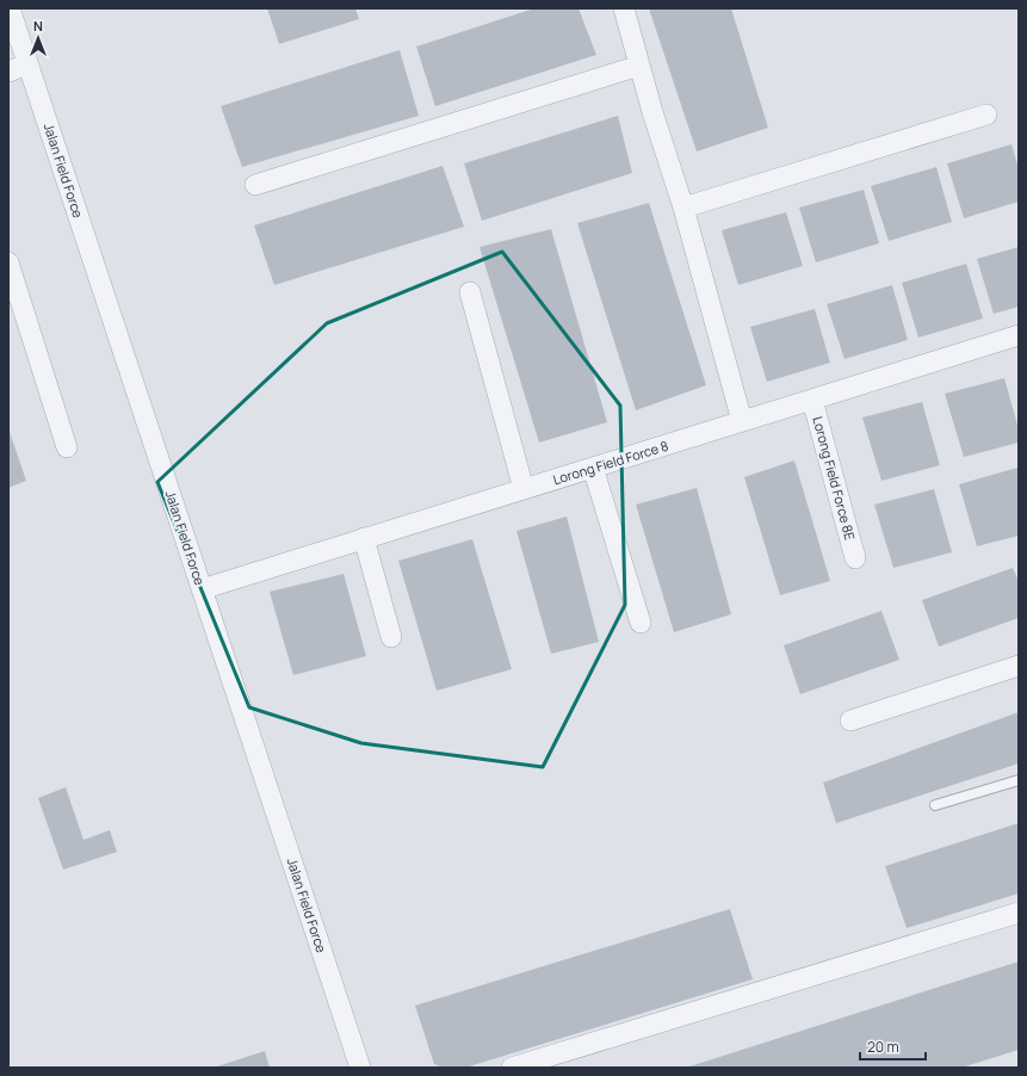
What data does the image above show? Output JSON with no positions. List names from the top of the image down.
{
  "streets": {
    "street": ["Jalan Field Force", "Lorong Field Force 8", "Lorong Field Force 8E"]
  },
  "crossings": [
    ["Jalan Field Force", "Lorong Field Force 8"],
    ["Lorong Field Force 8", "Lorong Field Force 8E"]
  ],
  "scale_bar": "20 m",
  "north": "top"
}
